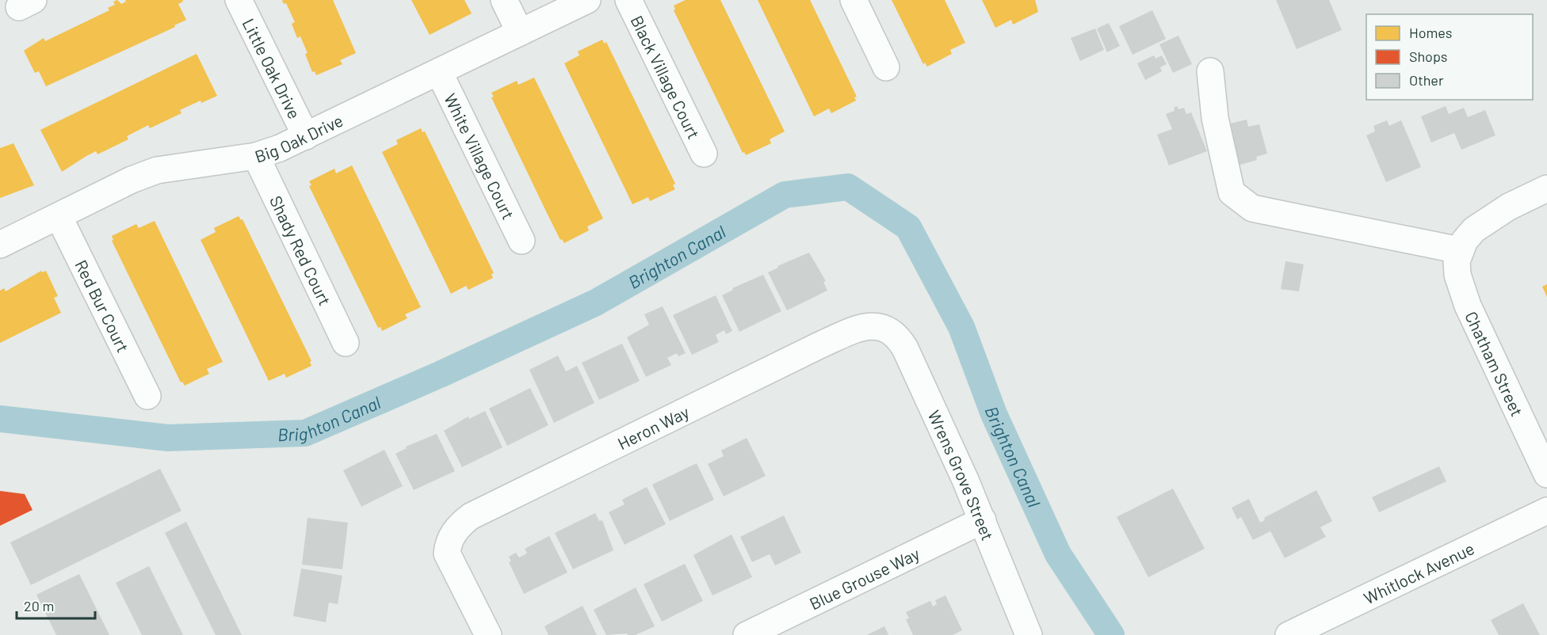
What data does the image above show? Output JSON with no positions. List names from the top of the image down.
{
  "streets": {
    "street": [
      "Little Oak Drive",
      "Black Village Court",
      "Big Oak Drive",
      "White Village Court",
      "Shady Red Court",
      "Red Bur Court",
      "Chatham Street",
      "Heron Way",
      "Wrens Grove Street",
      "Whitlock Avenue",
      "Blue Grouse Way"
    ]
  },
  "crossings": [
    ["Little Oak Drive", "Big Oak Drive"],
    ["Big Oak Drive", "White Village Court"],
    ["Big Oak Drive", "Shady Red Court"],
    ["Big Oak Drive", "Red Bur Court"],
    ["Heron Way", "Wrens Grove Street"],
    ["Wrens Grove Street", "Blue Grouse Way"]
  ],
  "water": ["Brighton Canal"],
  "legend": ["Homes", "Shops", "Other"],
  "scale_bar": "20 m"
}
